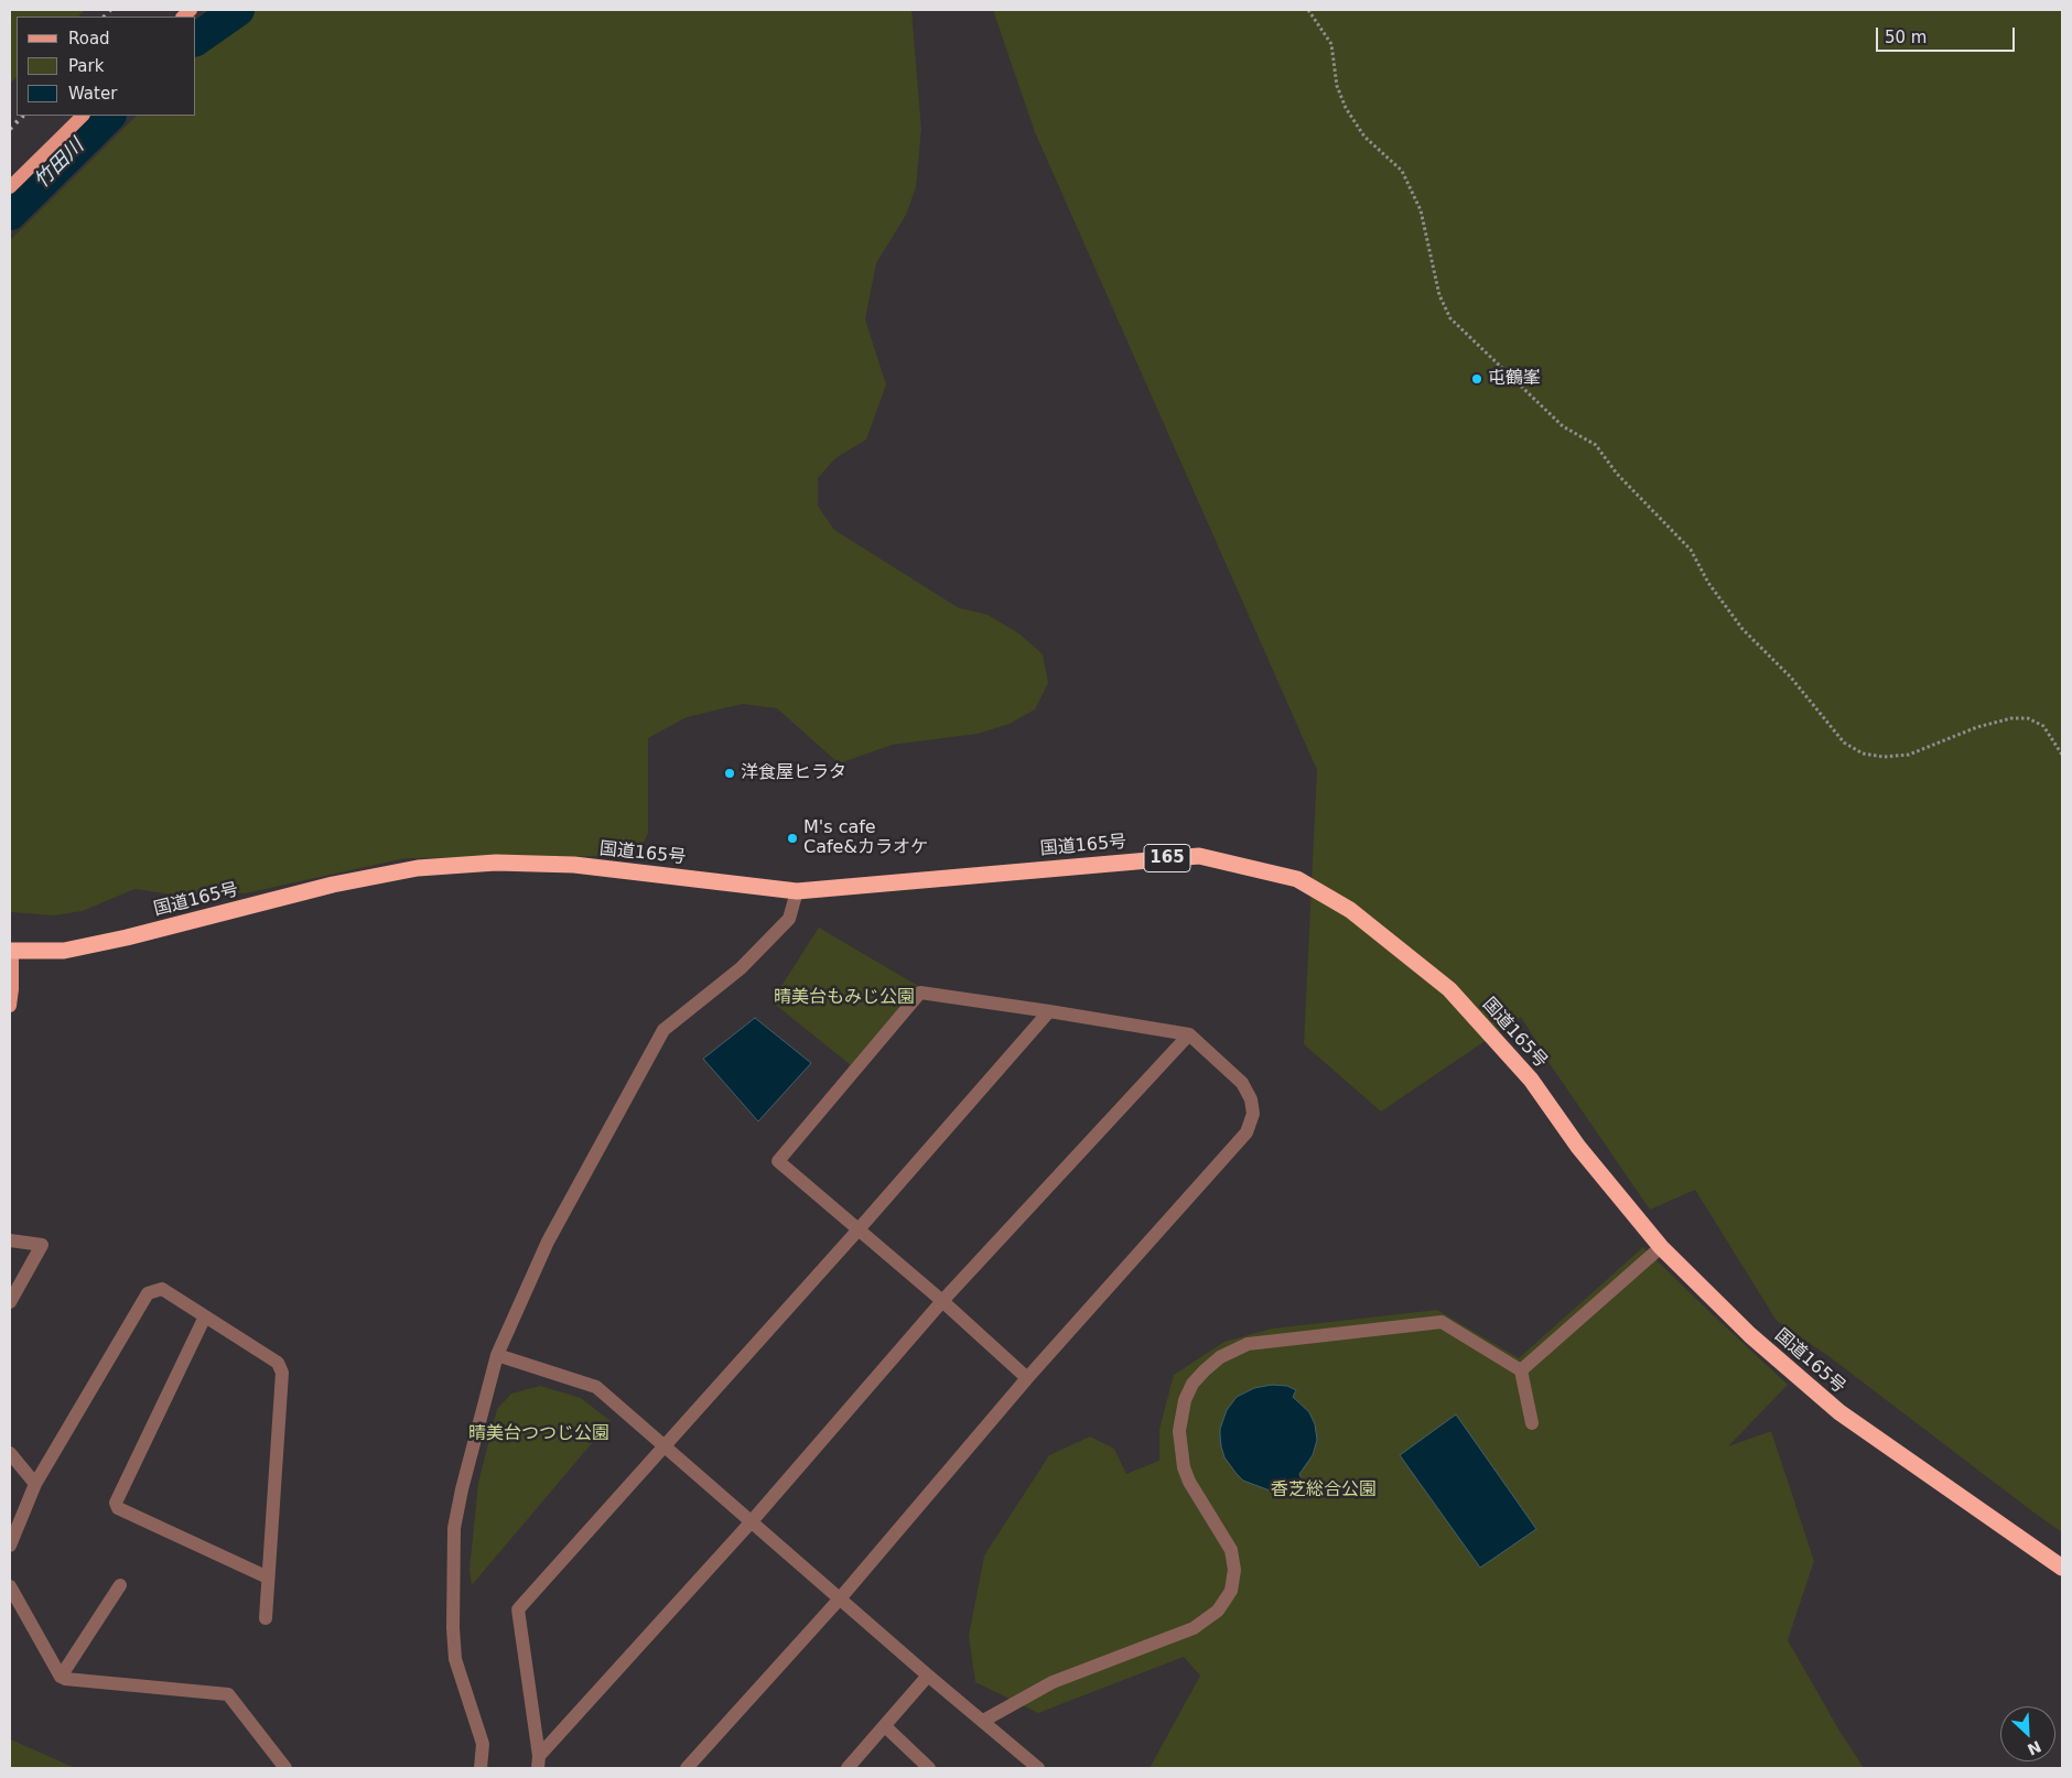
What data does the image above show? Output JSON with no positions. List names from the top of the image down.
{
  "streets": {
    "highway": ["国道165号", "165"]
  },
  "water": ["竹田川"],
  "parks": ["晴美台もみじ公園", "晴美台つつじ公園", "香芝総合公園"],
  "places": ["屯鶴峯", "洋食屋ヒラタ", "M's cafe Cafe&カラオケ"],
  "legend": ["Road", "Park", "Water"],
  "scale_bar": "50 m",
  "north": "bottom right"
}
